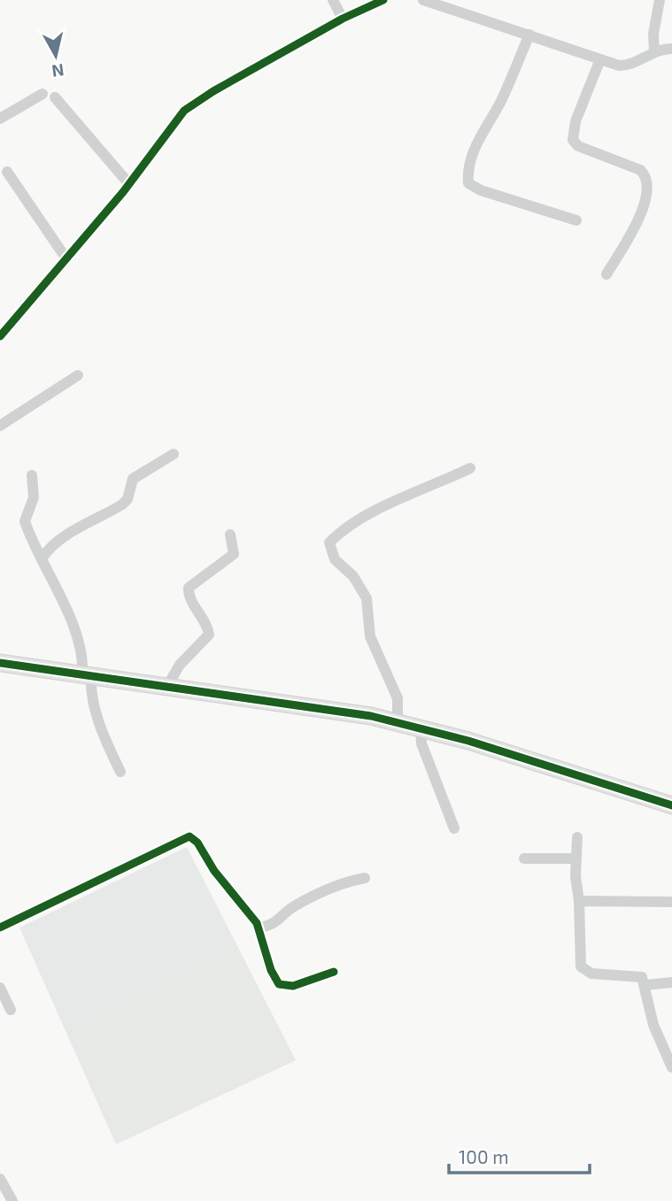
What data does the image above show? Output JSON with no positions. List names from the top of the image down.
{
  "scale_bar": "100 m",
  "north": "bottom"
}
